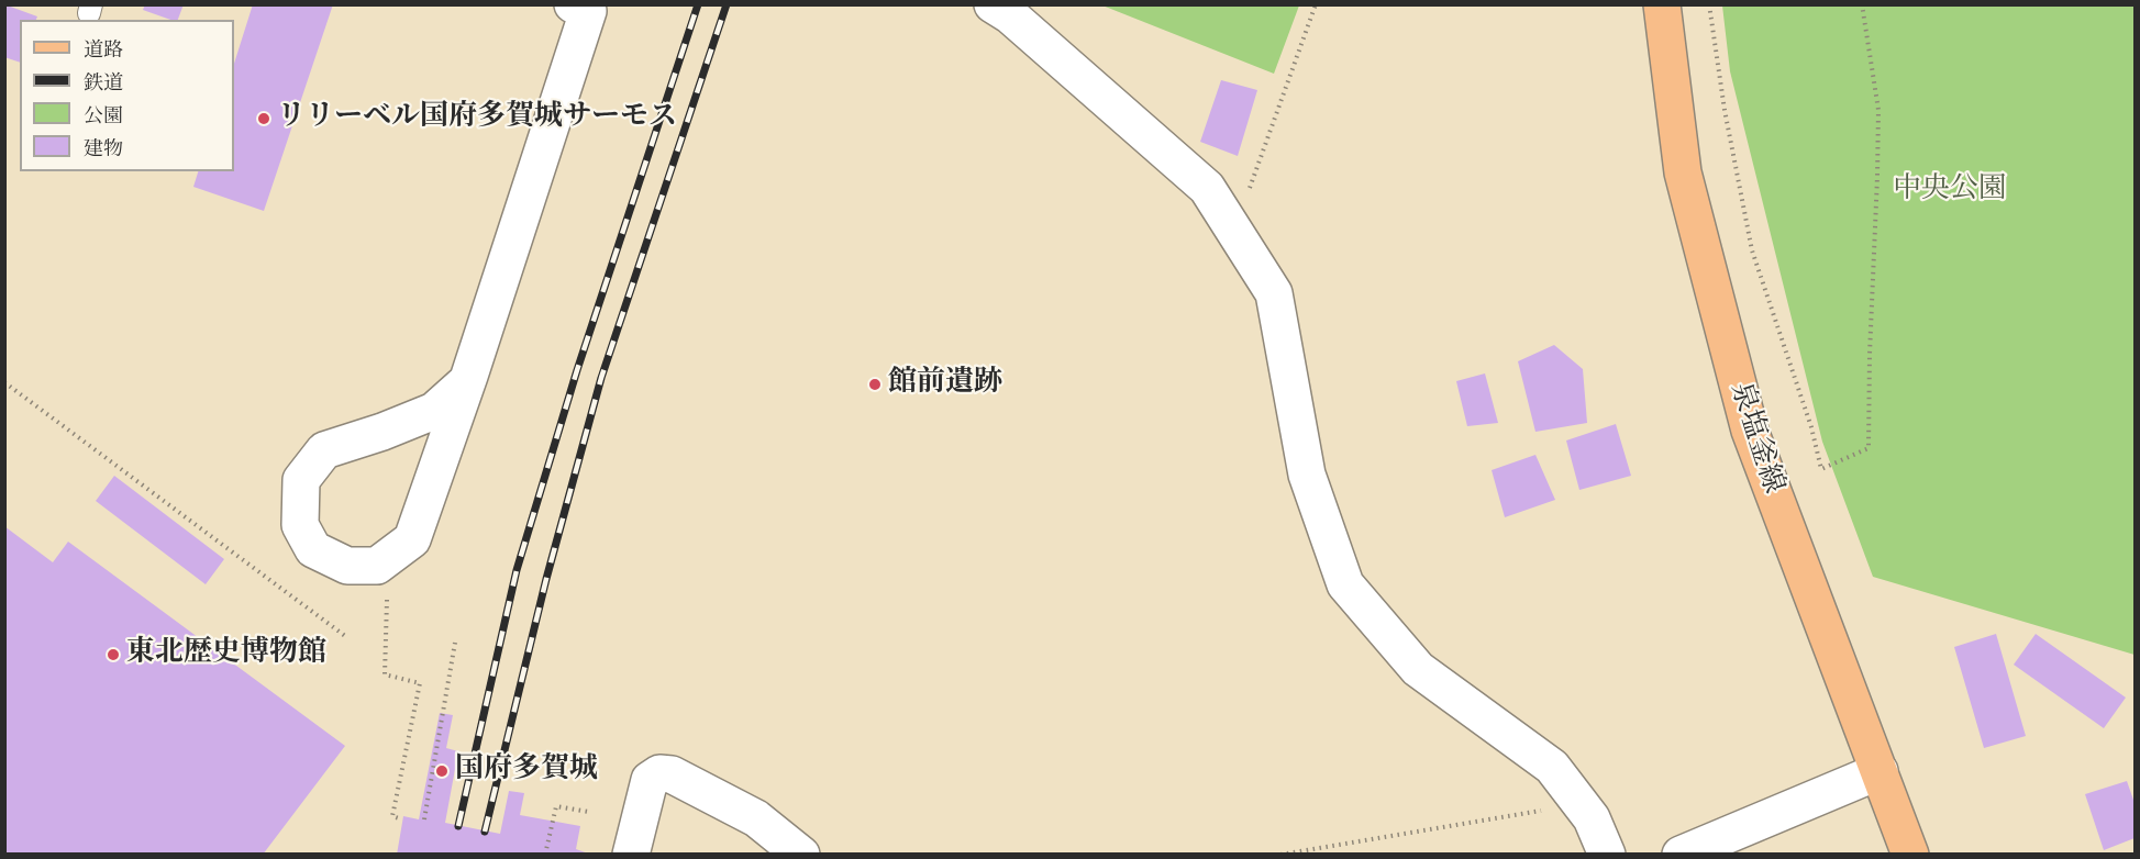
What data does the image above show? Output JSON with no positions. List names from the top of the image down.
{
  "streets": {
    "main road": ["泉塩釜線"]
  },
  "parks": ["中央公園"],
  "places": [
    "リリーベル国府多賀城サーモス",
    "館前遺跡",
    "東北歴史博物館",
    "国府多賀城"
  ],
  "legend": [
    "道路",
    "鉄道",
    "公園",
    "建物"
  ]
}
